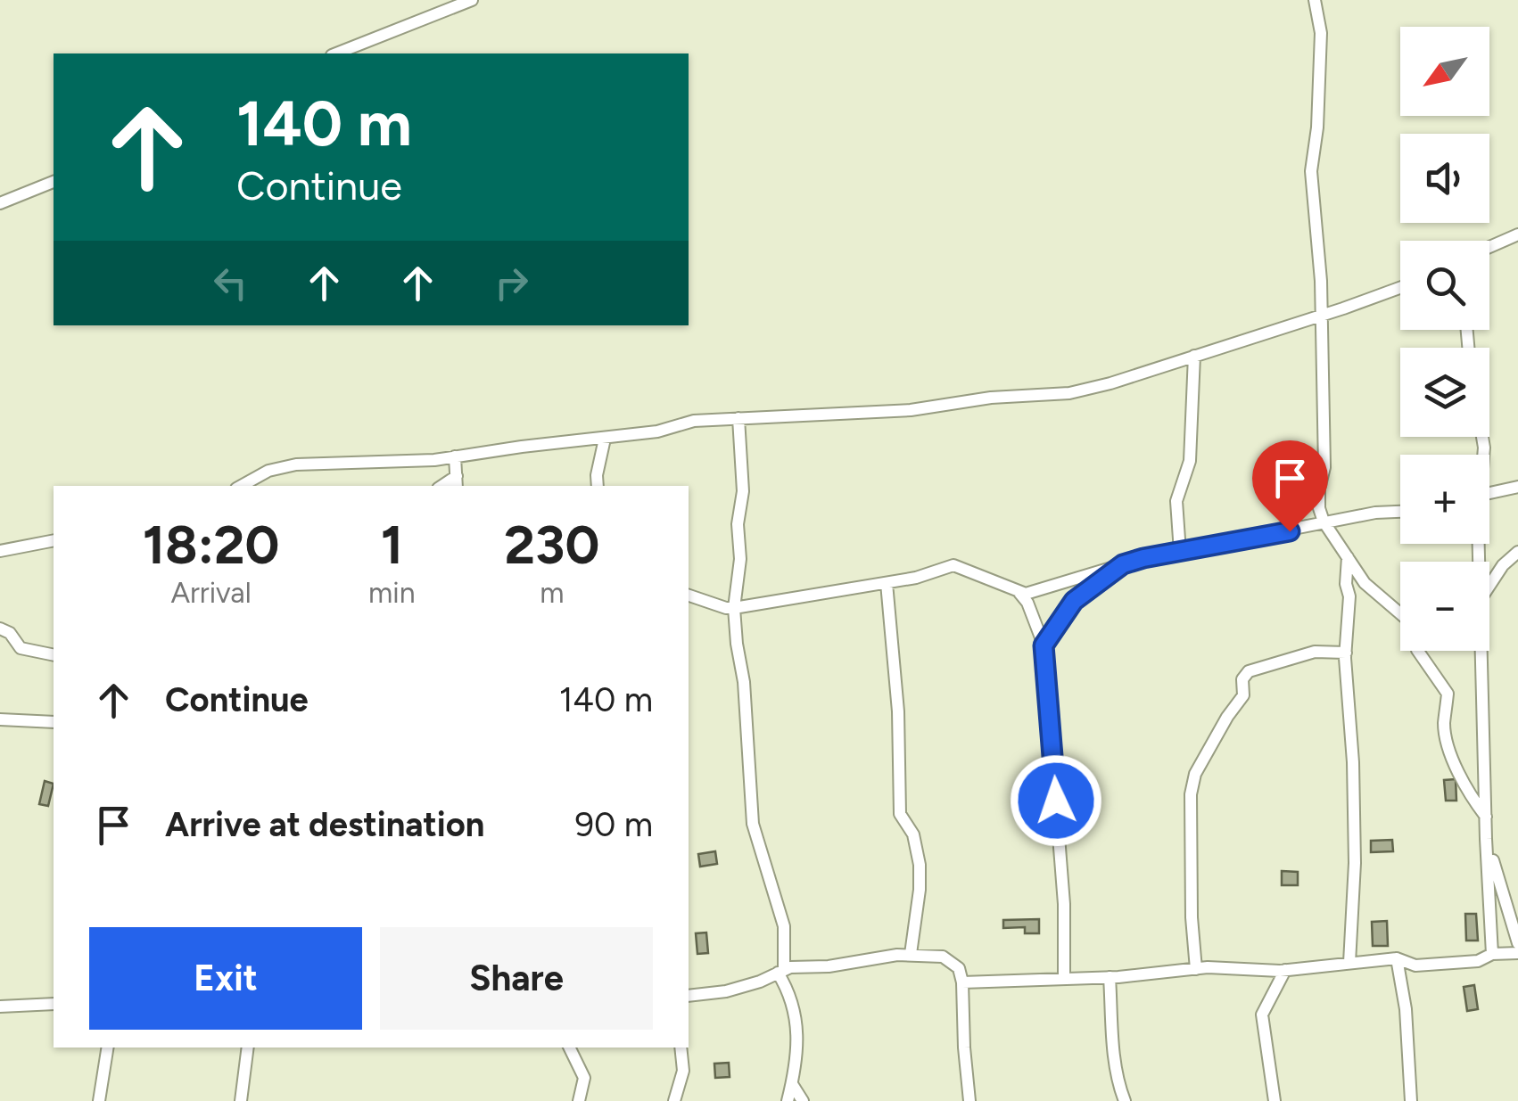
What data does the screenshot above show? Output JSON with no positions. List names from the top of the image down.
{
  "north": "bottom left",
  "page": {
    "map_buttons": ["+", "−"],
    "turn": ["140 m", "Continue"],
    "eta": [
      "18:20",
      "Arrival",
      "1",
      "min",
      "230",
      "m"
    ],
    "list": [
      {
        "name": "Continue",
        "value": "140 m"
      },
      {
        "name": "Arrive at destination",
        "value": "90 m"
      }
    ],
    "buttons": ["Exit", "Share"]
  }
}
